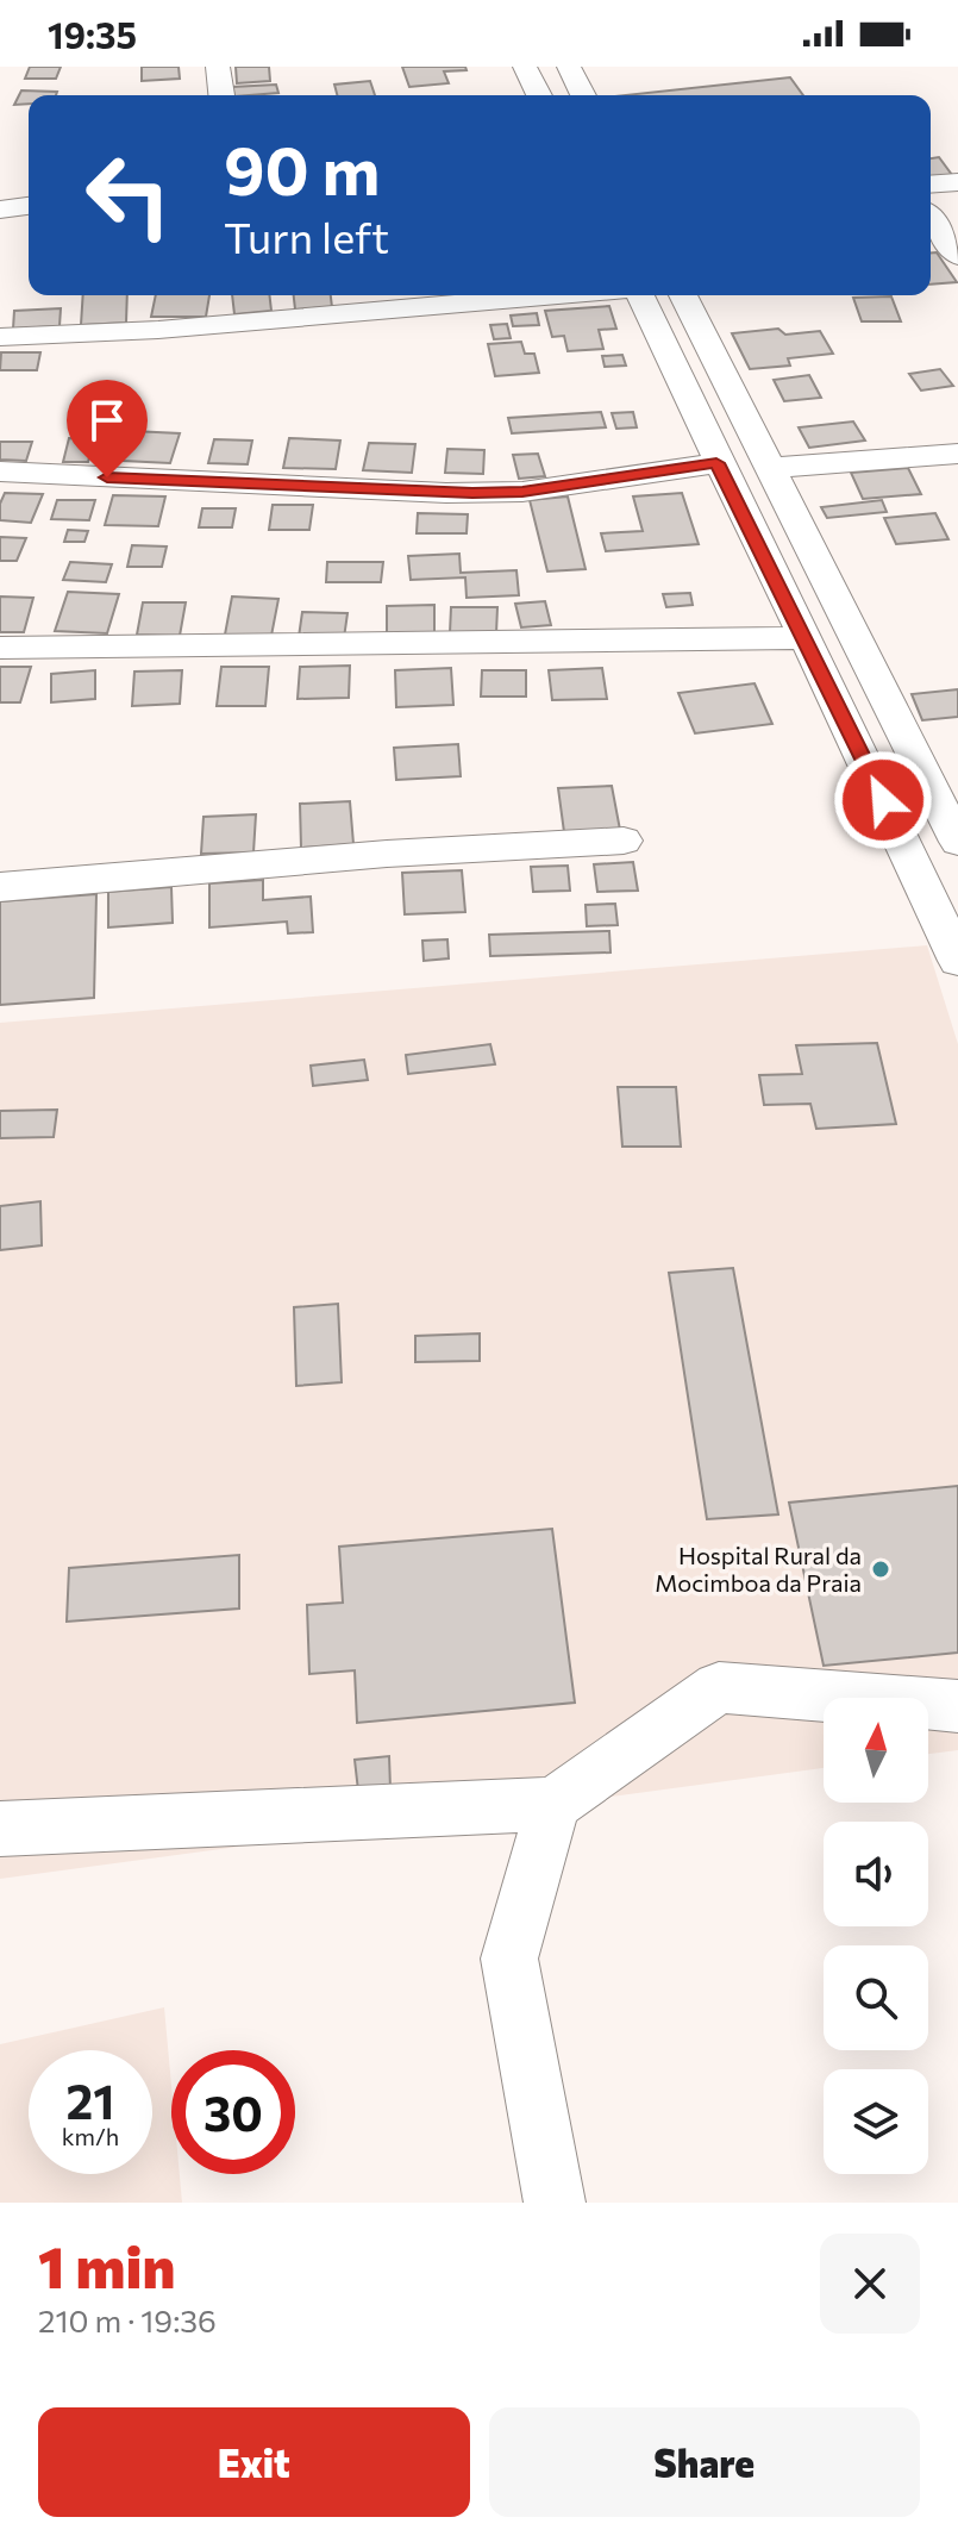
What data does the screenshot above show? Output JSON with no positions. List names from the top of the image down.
{
  "places": ["Hospital Rural da Mocimboa da Praia"],
  "north": "top",
  "page": {
    "status": "19:35",
    "turn": ["90 m", "Turn left"],
    "speed": "21 km/h",
    "limit": "30",
    "heading": ["1 min", "210 m · 19:36"],
    "buttons": ["Exit", "Share"]
  }
}
